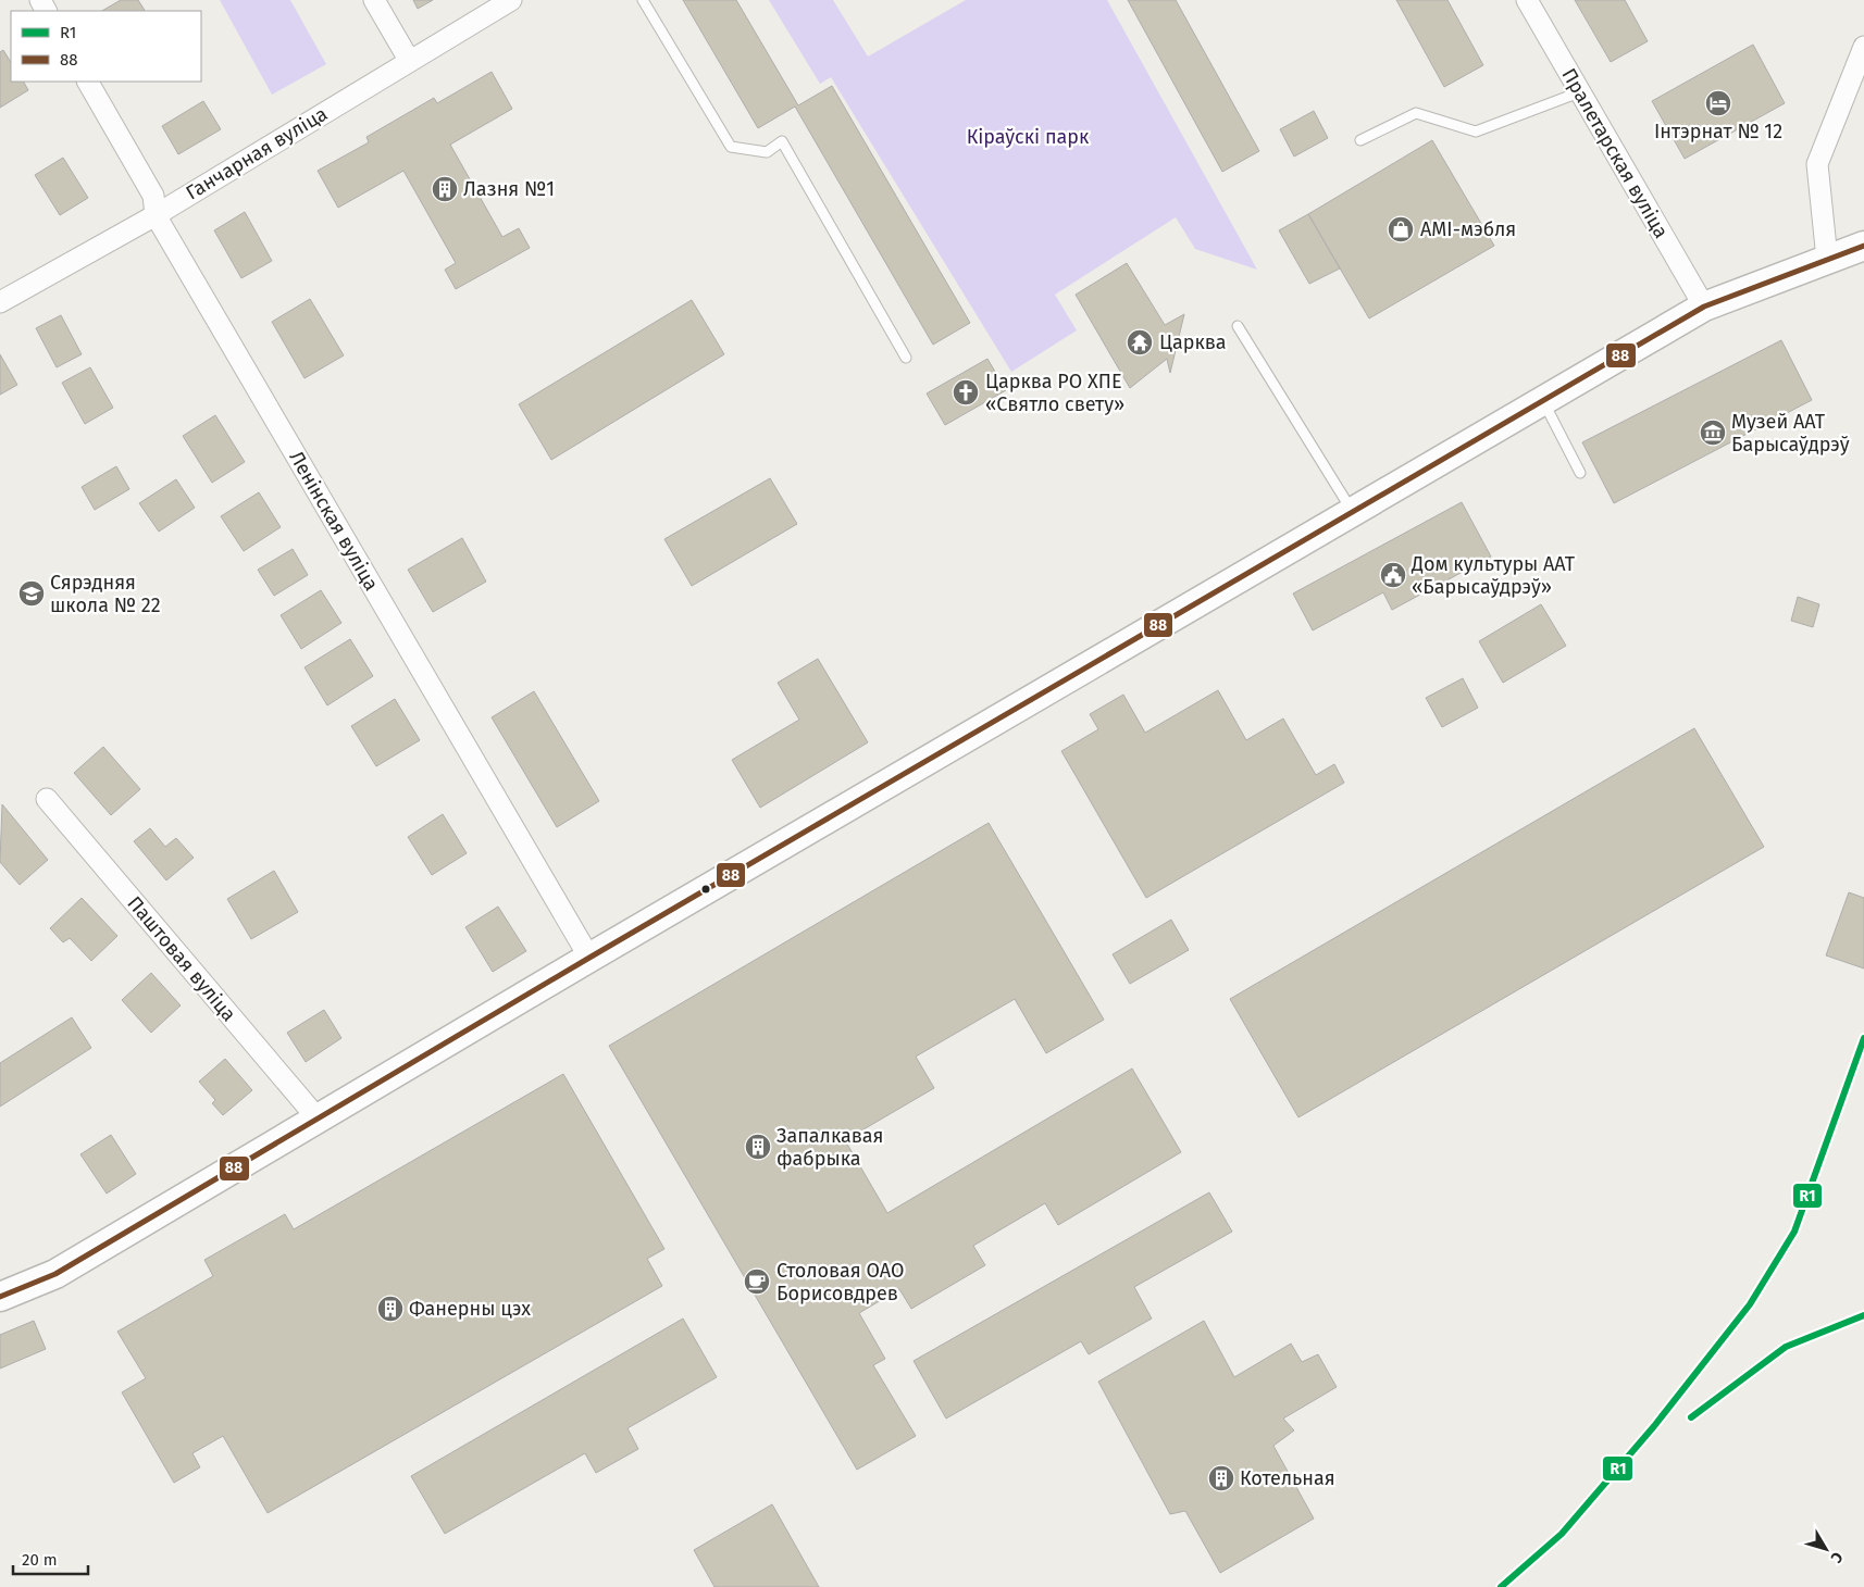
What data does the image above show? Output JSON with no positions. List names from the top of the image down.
{
  "streets": {
    "street": [
      "Ганчарная вуліца",
      "Пралетарская вуліца",
      "Ленінская вуліца",
      "Паштовая вуліца"
    ]
  },
  "crossings": [
    ["Ганчарная вуліца", "Ленінская вуліца"]
  ],
  "parks": ["Кіраўскі парк"],
  "places": {
    "hotel": ["Інтэрнат № 12"],
    "building": [
      "Лазня №1",
      "Запалкавая фабрыка",
      "Фанерны цэх",
      "Котельная"
    ],
    "shop": ["AMI-мэбля"],
    "temple": ["Царква"],
    "church": ["Царква РО ХПЕ «Святло свету»"],
    "museum": ["Музей ААТ Барысаўдрэў"],
    "public building": ["Дом культуры ААТ «Барысаўдрэў»"],
    "school or university": ["Сярэдняя школа № 22"],
    "cafe": ["Столовая ОАО Борисовдрев"]
  },
  "lines": ["transit line 88", "transit line R1"],
  "legend": ["R1", "88"],
  "scale_bar": "20 m",
  "north": "bottom right"
}
